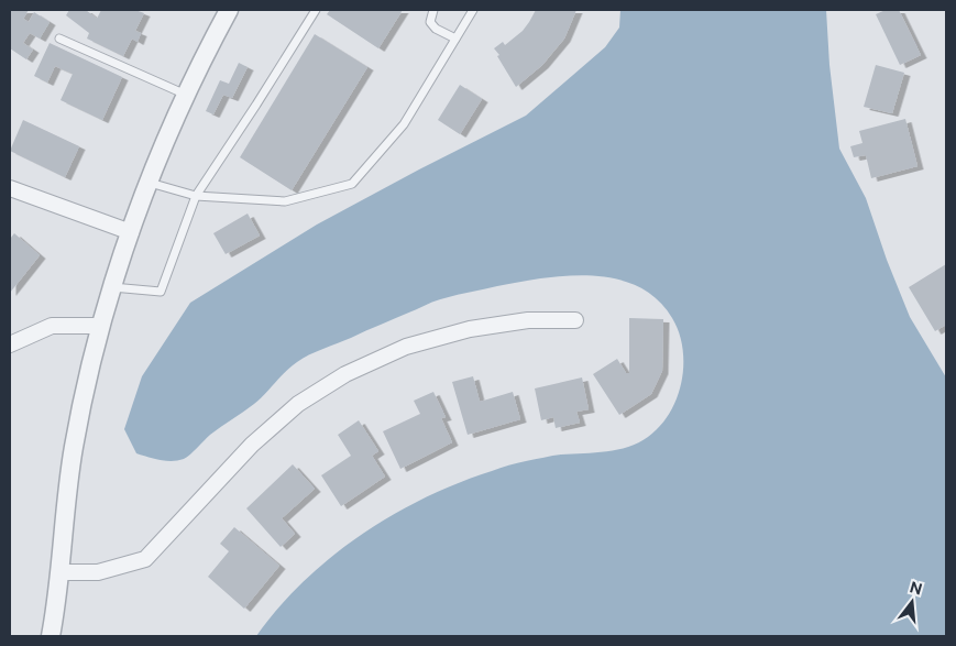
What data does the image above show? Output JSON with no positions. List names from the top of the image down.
{
  "north": "top"
}
